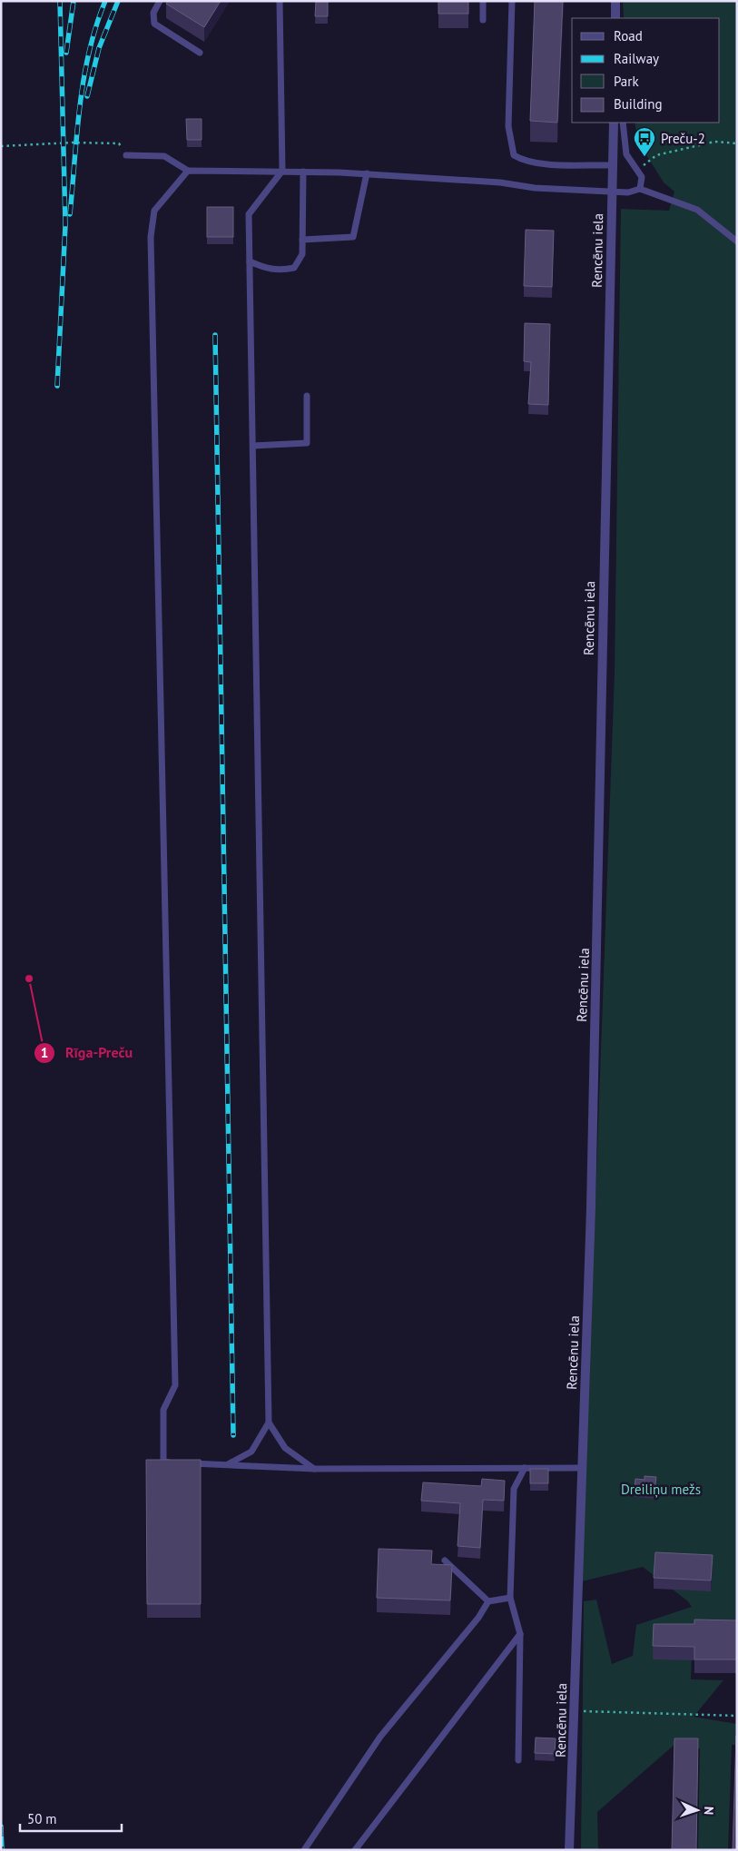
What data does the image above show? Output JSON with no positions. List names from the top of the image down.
{
  "streets": {
    "street": ["Rencēnu iela"]
  },
  "parks": ["Dreiliņu mežs"],
  "places": {
    "bus stop": ["Preču-2"],
    "other": ["Rīga-Preču"]
  },
  "legend": [
    "Road",
    "Railway",
    "Park",
    "Building"
  ],
  "scale_bar": "50 m",
  "north": "right"
}
